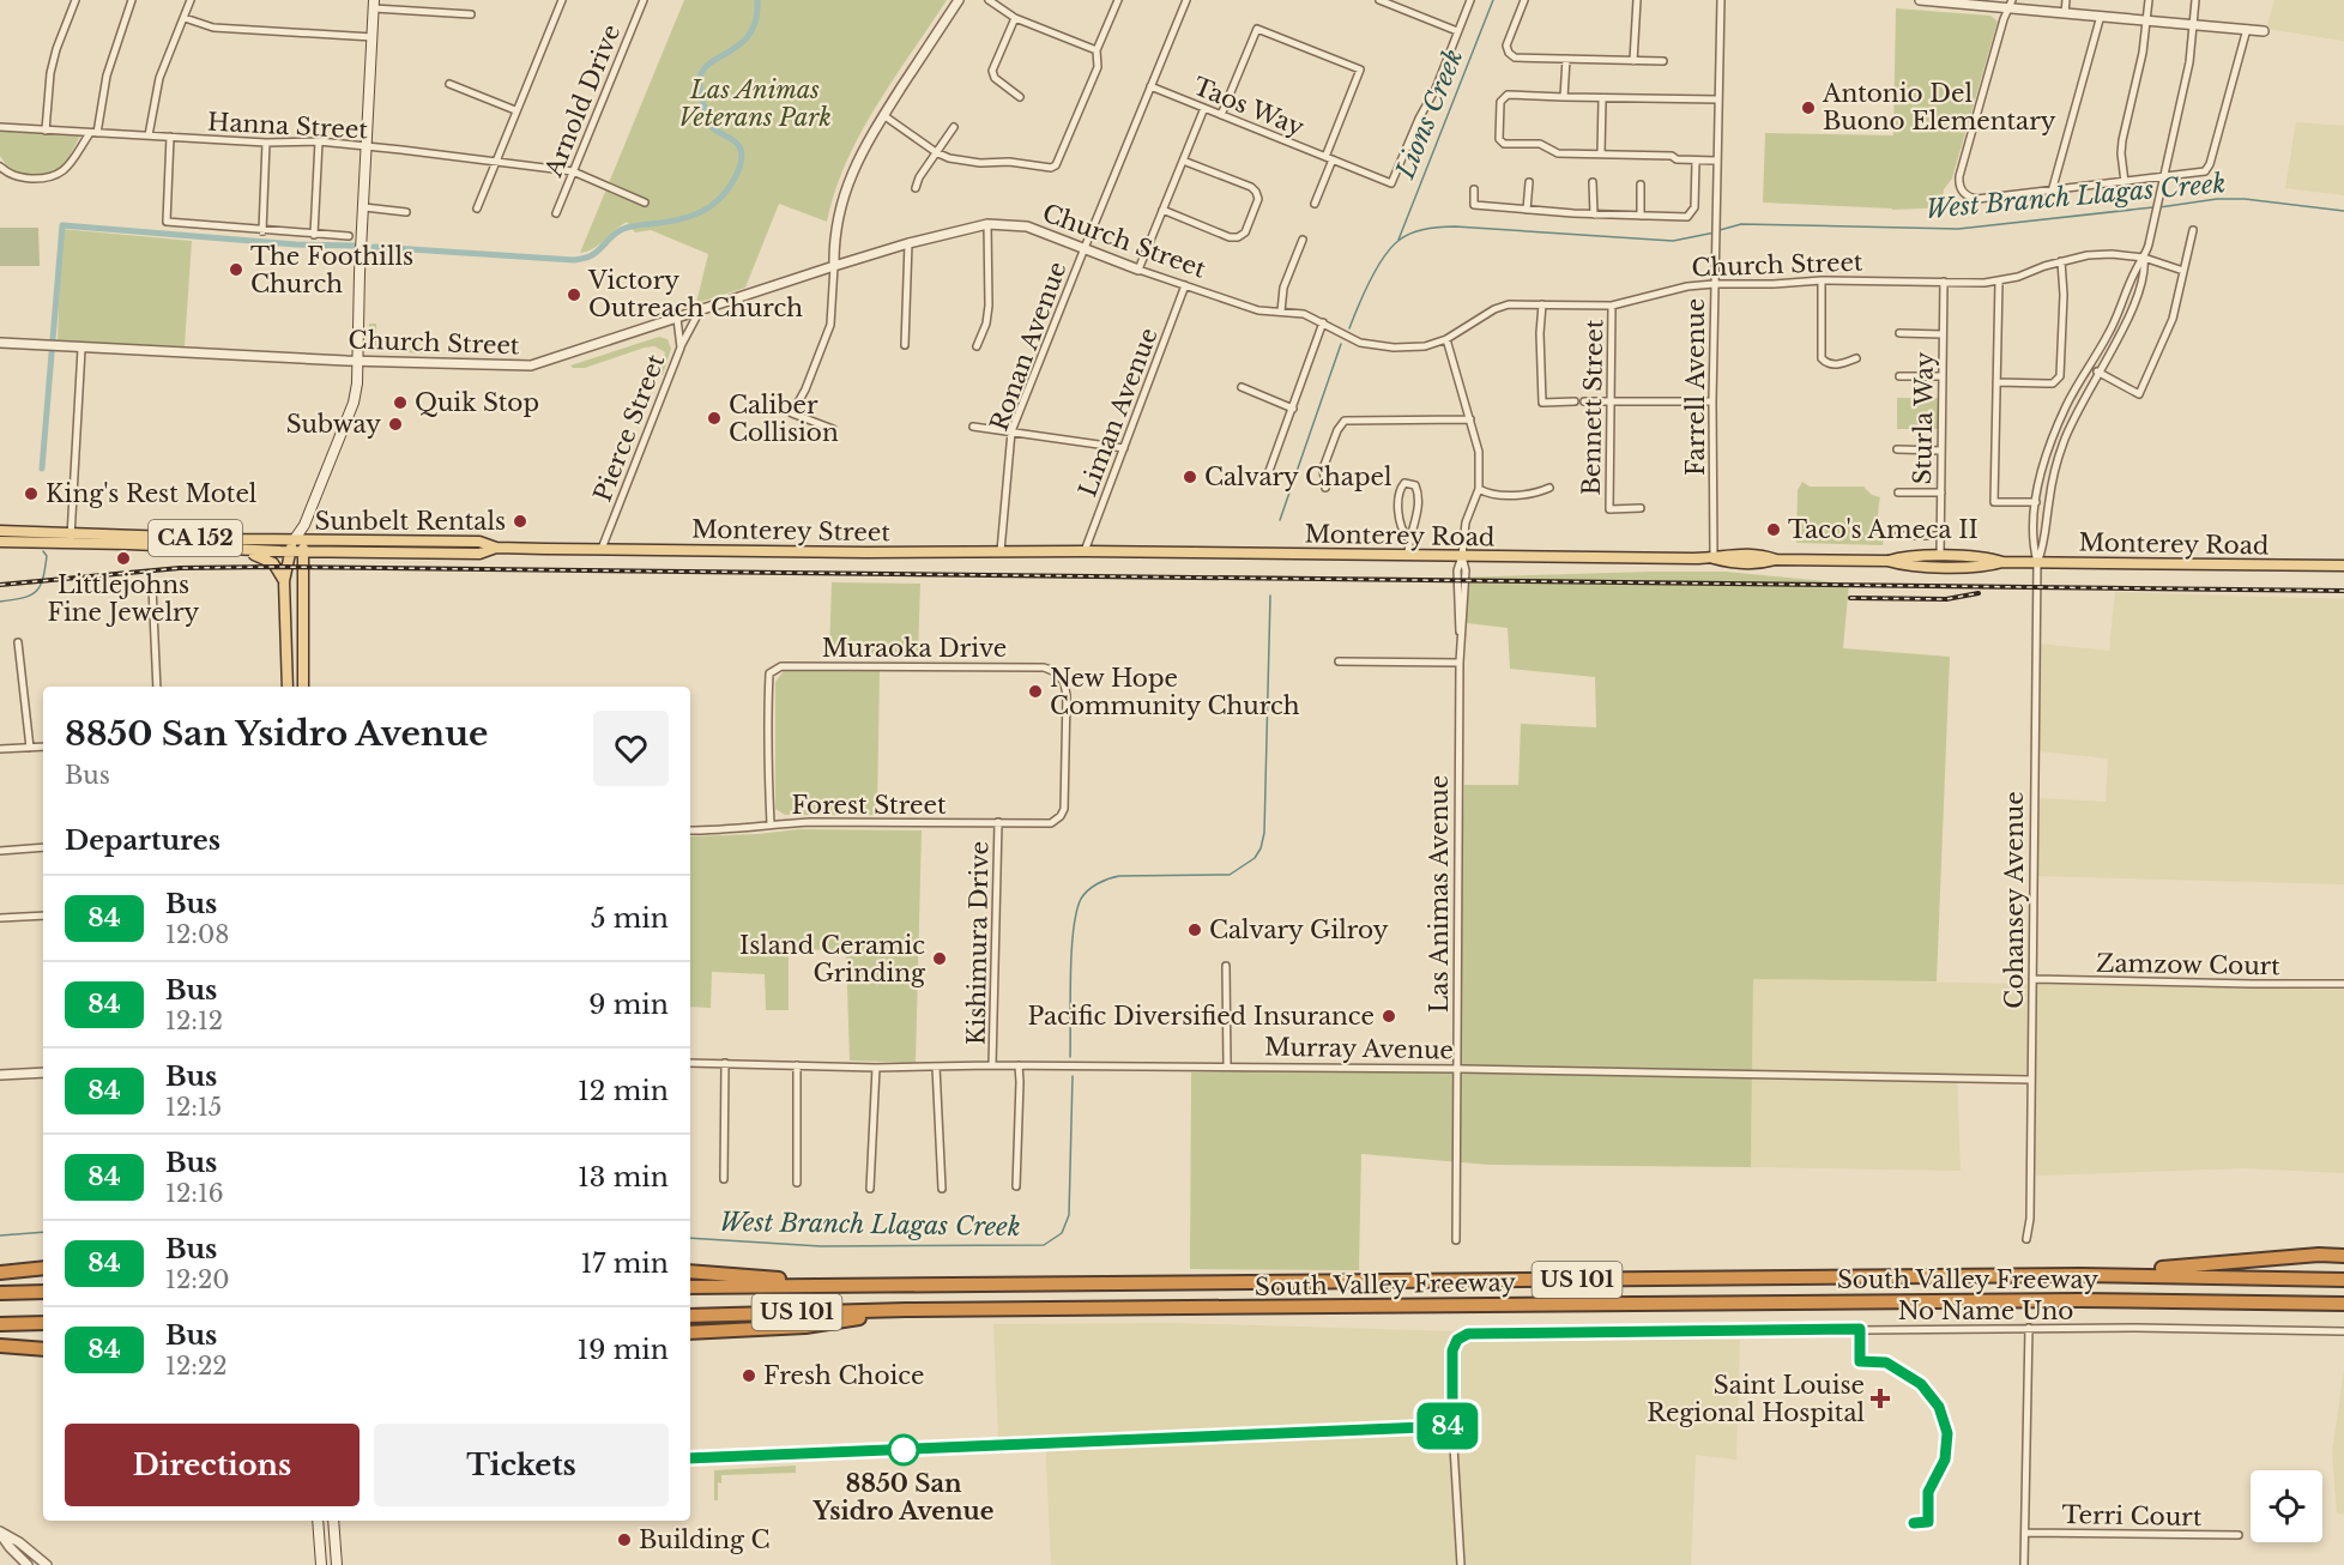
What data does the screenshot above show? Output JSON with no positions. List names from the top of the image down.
{
  "streets": {
    "highway": ["US 101", "South Valley Freeway"],
    "main road": ["Monterey Street", "Monterey Road", "CA 152"],
    "street": [
      "Arnold Drive",
      "Taos Way",
      "Hanna Street",
      "Church Street",
      "Ronan Avenue",
      "Farrell Avenue",
      "Bennett Street",
      "Liman Avenue",
      "Sturla Way",
      "Pierce Street",
      "Muraoka Drive",
      "Forest Street",
      "Las Animas Avenue",
      "Cohansey Avenue",
      "Kishimura Drive",
      "Zamzow Court",
      "Murray Avenue",
      "No Name Uno",
      "Terri Court"
    ]
  },
  "crossings": [
    ["Arnold Drive", "Hanna Street"],
    ["Taos Way", "Ronan Avenue"],
    ["Church Street", "Ronan Avenue"],
    ["Church Street", "Farrell Avenue"],
    ["Church Street", "Bennett Street"],
    ["Church Street", "Liman Avenue"],
    ["Church Street", "Sturla Way"],
    ["Church Street", "Pierce Street"],
    ["Church Street", "Cohansey Avenue"],
    ["Ronan Avenue", "Monterey Street"],
    ["Farrell Avenue", "Monterey Road"],
    ["Liman Avenue", "Monterey Street"],
    ["Liman Avenue", "Monterey Road"],
    ["Sturla Way", "Monterey Road"],
    ["Pierce Street", "Monterey Street"],
    ["Monterey Street", "Monterey Road"],
    ["Monterey Road", "Las Animas Avenue"],
    ["Monterey Road", "Cohansey Avenue"],
    ["Muraoka Drive", "Forest Street"],
    ["Forest Street", "Kishimura Drive"],
    ["Las Animas Avenue", "Murray Avenue"],
    ["Cohansey Avenue", "Zamzow Court"],
    ["Cohansey Avenue", "Murray Avenue"],
    ["Kishimura Drive", "Murray Avenue"]
  ],
  "water": ["Lions Creek", "West Branch Llagas Creek"],
  "parks": ["Las Animas Veterans Park"],
  "places": {
    "other": [
      "Antonio Del Buono Elementary",
      "The Foothills Church",
      "Victory Outreach Church",
      "Quik Stop",
      "Caliber Collision",
      "Subway",
      "Calvary Chapel",
      "King's Rest Motel",
      "Sunbelt Rentals",
      "Taco's Ameca II",
      "Littlejohns Fine Jewelry",
      "New Hope Community Church",
      "Calvary Gilroy",
      "Island Ceramic Grinding",
      "Pacific Diversified Insurance",
      "Fresh Choice",
      "8850 San Ysidro Avenue",
      "Building C"
    ],
    "health": ["Saint Louise Regional Hospital"]
  },
  "lines": ["bus line 84"],
  "page": {
    "on_map": "84",
    "heading": [
      ["8850 San Ysidro Avenue", "Bus"],
      "Departures"
    ],
    "list": [
      {
        "mark": "84",
        "name": "Bus",
        "note": "12:08",
        "value": "5 min"
      },
      {
        "mark": "84",
        "name": "Bus",
        "note": "12:12",
        "value": "9 min"
      },
      {
        "mark": "84",
        "name": "Bus",
        "note": "12:15",
        "value": "12 min"
      },
      {
        "mark": "84",
        "name": "Bus",
        "note": "12:16",
        "value": "13 min"
      },
      {
        "mark": "84",
        "name": "Bus",
        "note": "12:20",
        "value": "17 min"
      },
      {
        "mark": "84",
        "name": "Bus",
        "note": "12:22",
        "value": "19 min"
      }
    ],
    "buttons": ["Directions", "Tickets"]
  }
}
